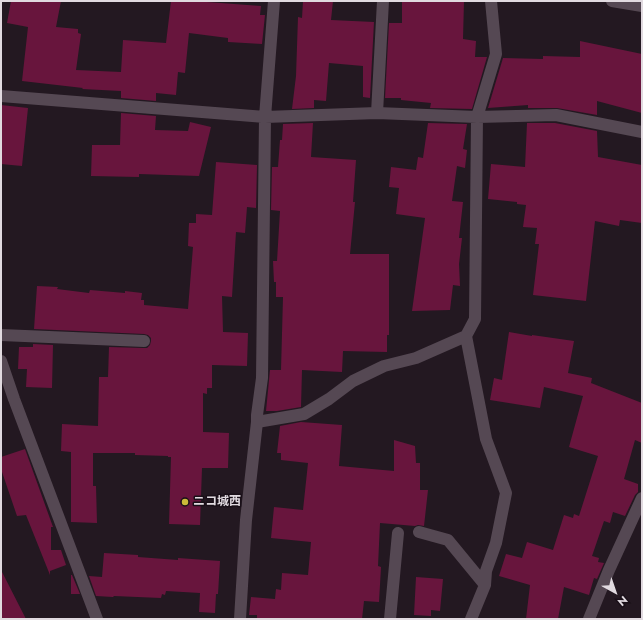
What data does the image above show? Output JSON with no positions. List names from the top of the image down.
{
  "places": ["ニコ城西"],
  "north": "bottom right"
}
